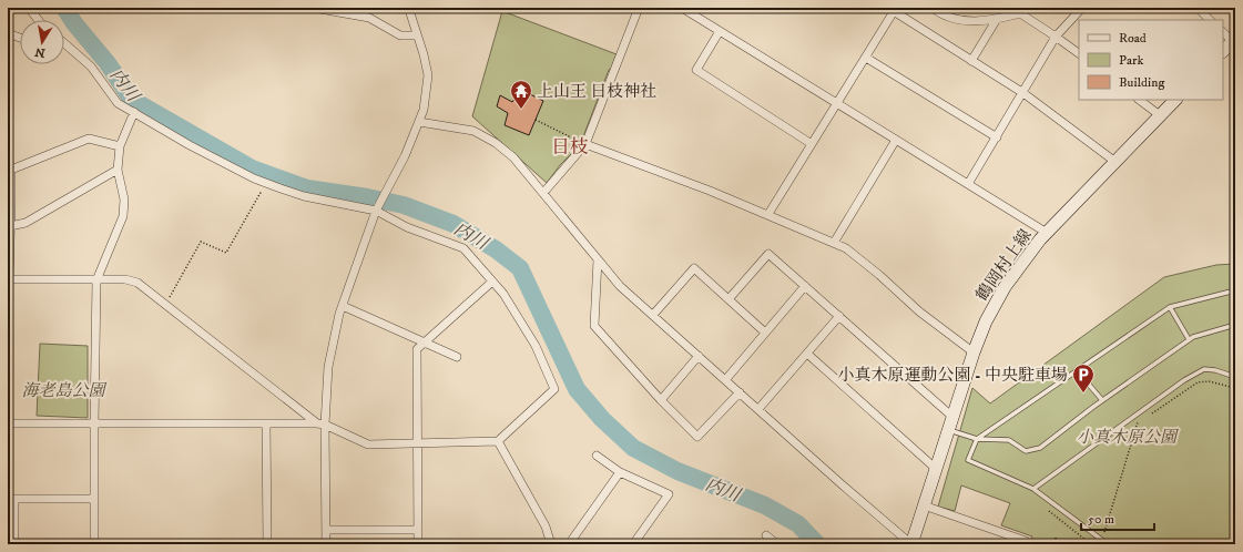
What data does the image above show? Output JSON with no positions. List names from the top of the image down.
{
  "streets": {
    "main road": ["鶴岡村上線"]
  },
  "districts": ["日枝"],
  "water": ["内川"],
  "parks": ["海老島公園", "小真木原公園"],
  "places": {
    "temple": ["上山王 日枝神社"],
    "parking": ["小真木原運動公園 - 中央駐車場"]
  },
  "legend": ["Road", "Park", "Building"],
  "scale_bar": "50 m",
  "north": "bottom"
}
